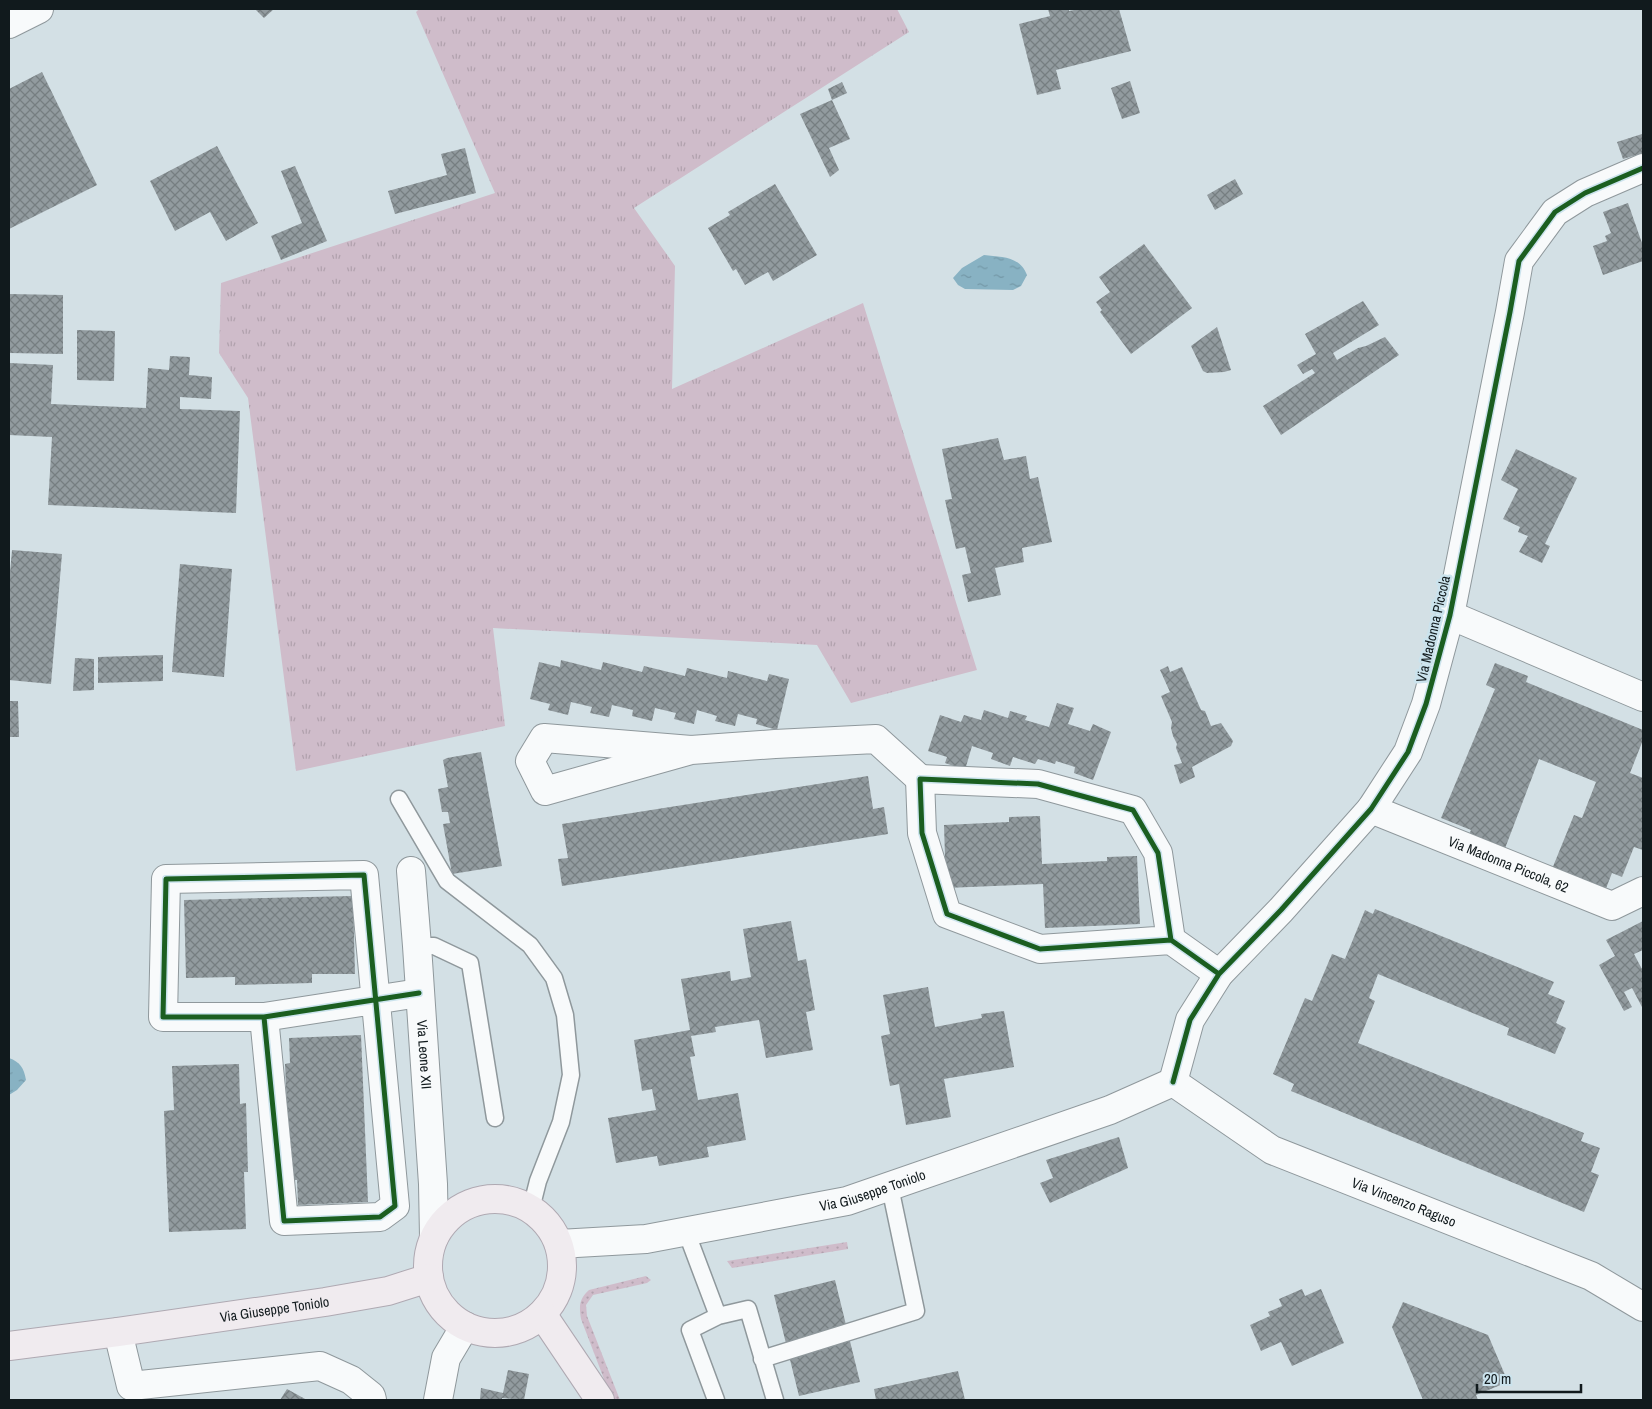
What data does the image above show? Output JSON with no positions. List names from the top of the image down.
{
  "streets": {
    "main road": ["Via Giuseppe Toniolo"],
    "street": [
      "Via Madonna Piccola",
      "Via Madonna Piccola, 62",
      "Via Leone XII",
      "Via Vincenzo Raguso"
    ]
  },
  "crossings": [
    ["Via Madonna Piccola", "Via Madonna Piccola, 62"],
    ["Via Madonna Piccola", "Via Giuseppe Toniolo"],
    ["Via Madonna Piccola", "Via Vincenzo Raguso"],
    ["Via Leone XII", "Via Giuseppe Toniolo"],
    ["Via Giuseppe Toniolo", "Via Vincenzo Raguso"]
  ],
  "scale_bar": "20 m"
}
